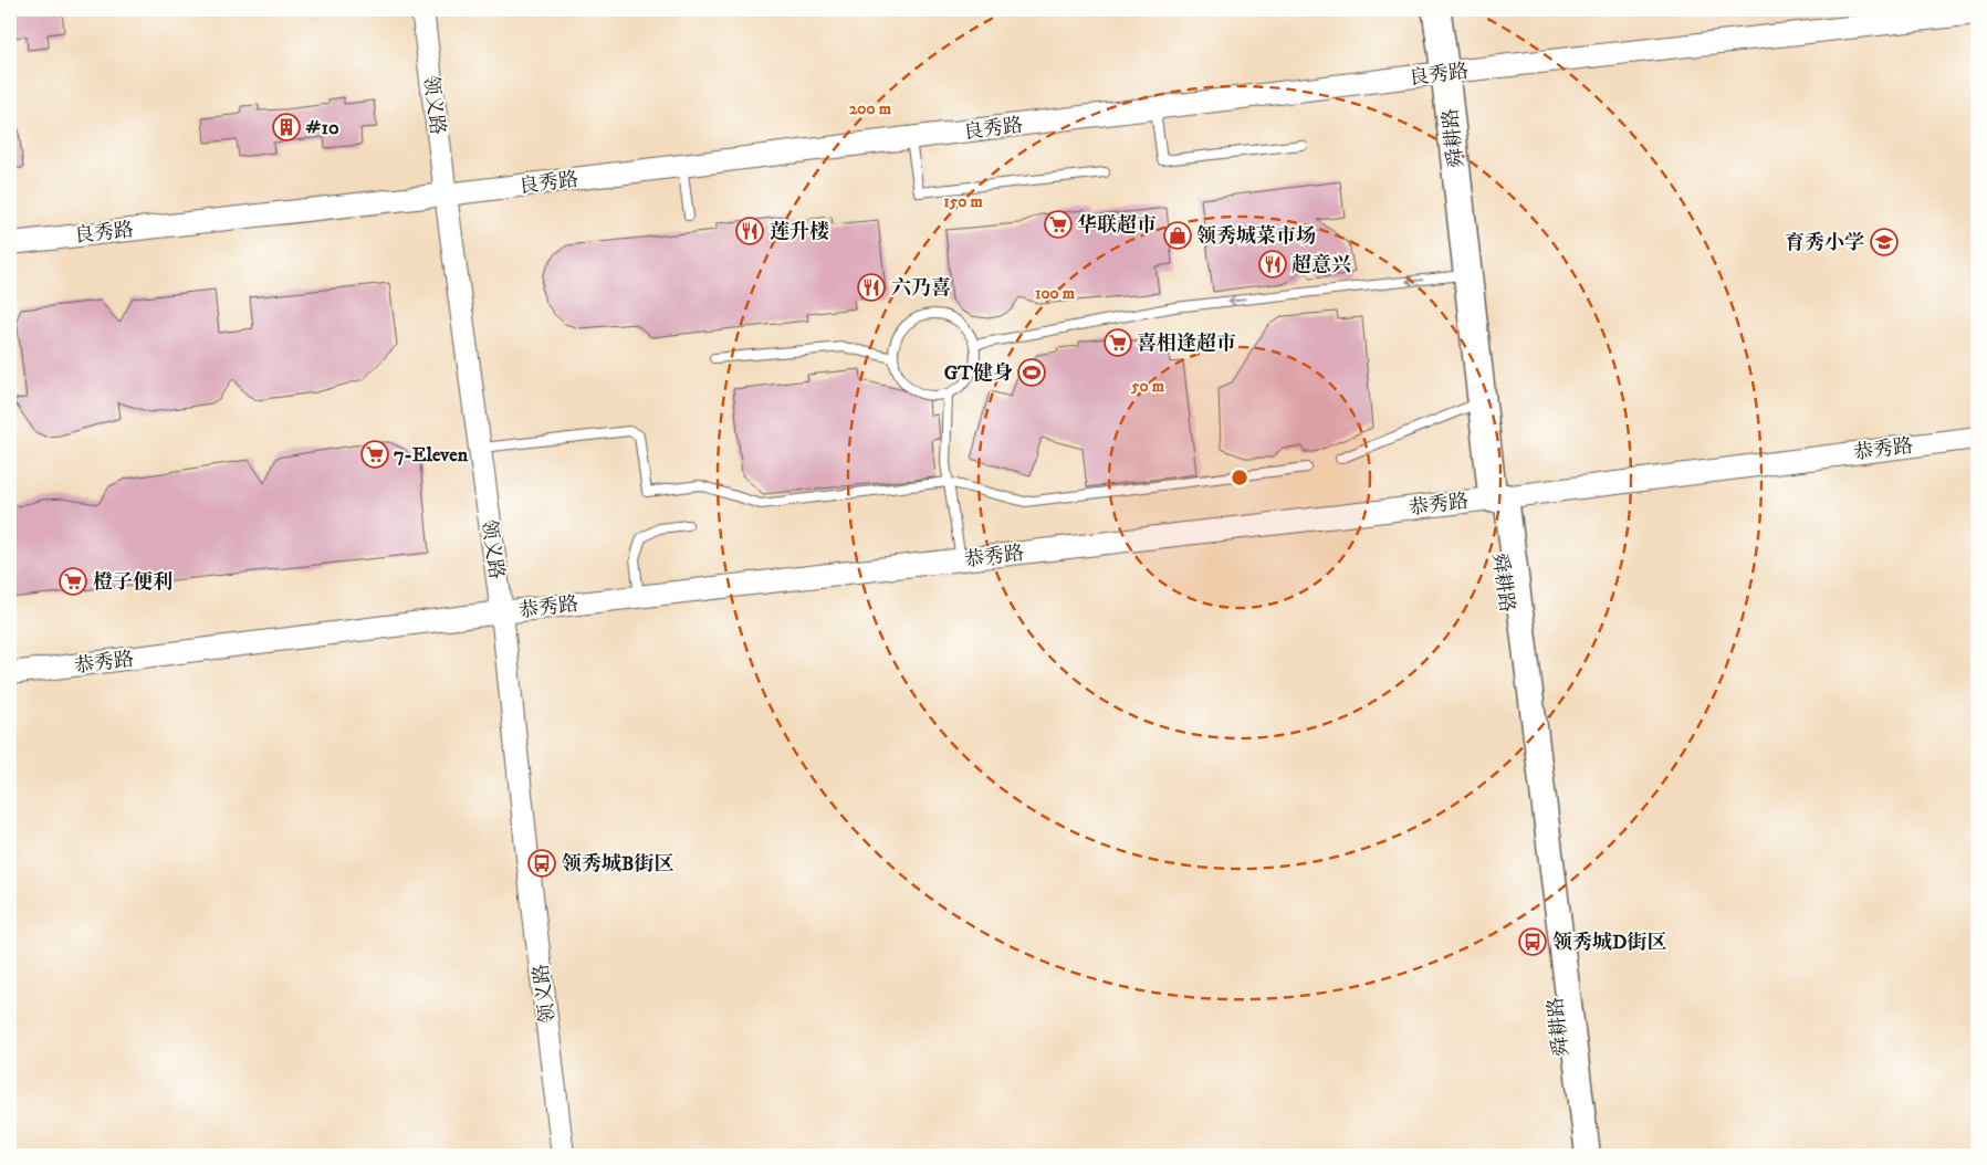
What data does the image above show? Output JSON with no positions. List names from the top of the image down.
{
  "streets": {
    "main road": ["舜耕路"],
    "street": ["良秀路", "领义路", "恭秀路"]
  },
  "crossings": [
    ["良秀路", "领义路"],
    ["良秀路", "舜耕路"],
    ["领义路", "恭秀路"],
    ["舜耕路", "恭秀路"]
  ],
  "places": {
    "building": ["#10"],
    "supermarket": [
      "华联超市",
      "喜相逢超市",
      "7-Eleven",
      "橙子便利"
    ],
    "restaurant": ["莲升楼", "超意兴", "六乃喜"],
    "shop": ["领秀城菜市场"],
    "school or university": ["育秀小学"],
    "sports": ["GT健身"],
    "bus stop": ["领秀城B街区", "领秀城D街区"]
  },
  "rings": [
    "200 m",
    "150 m",
    "100 m",
    "50 m"
  ]
}
